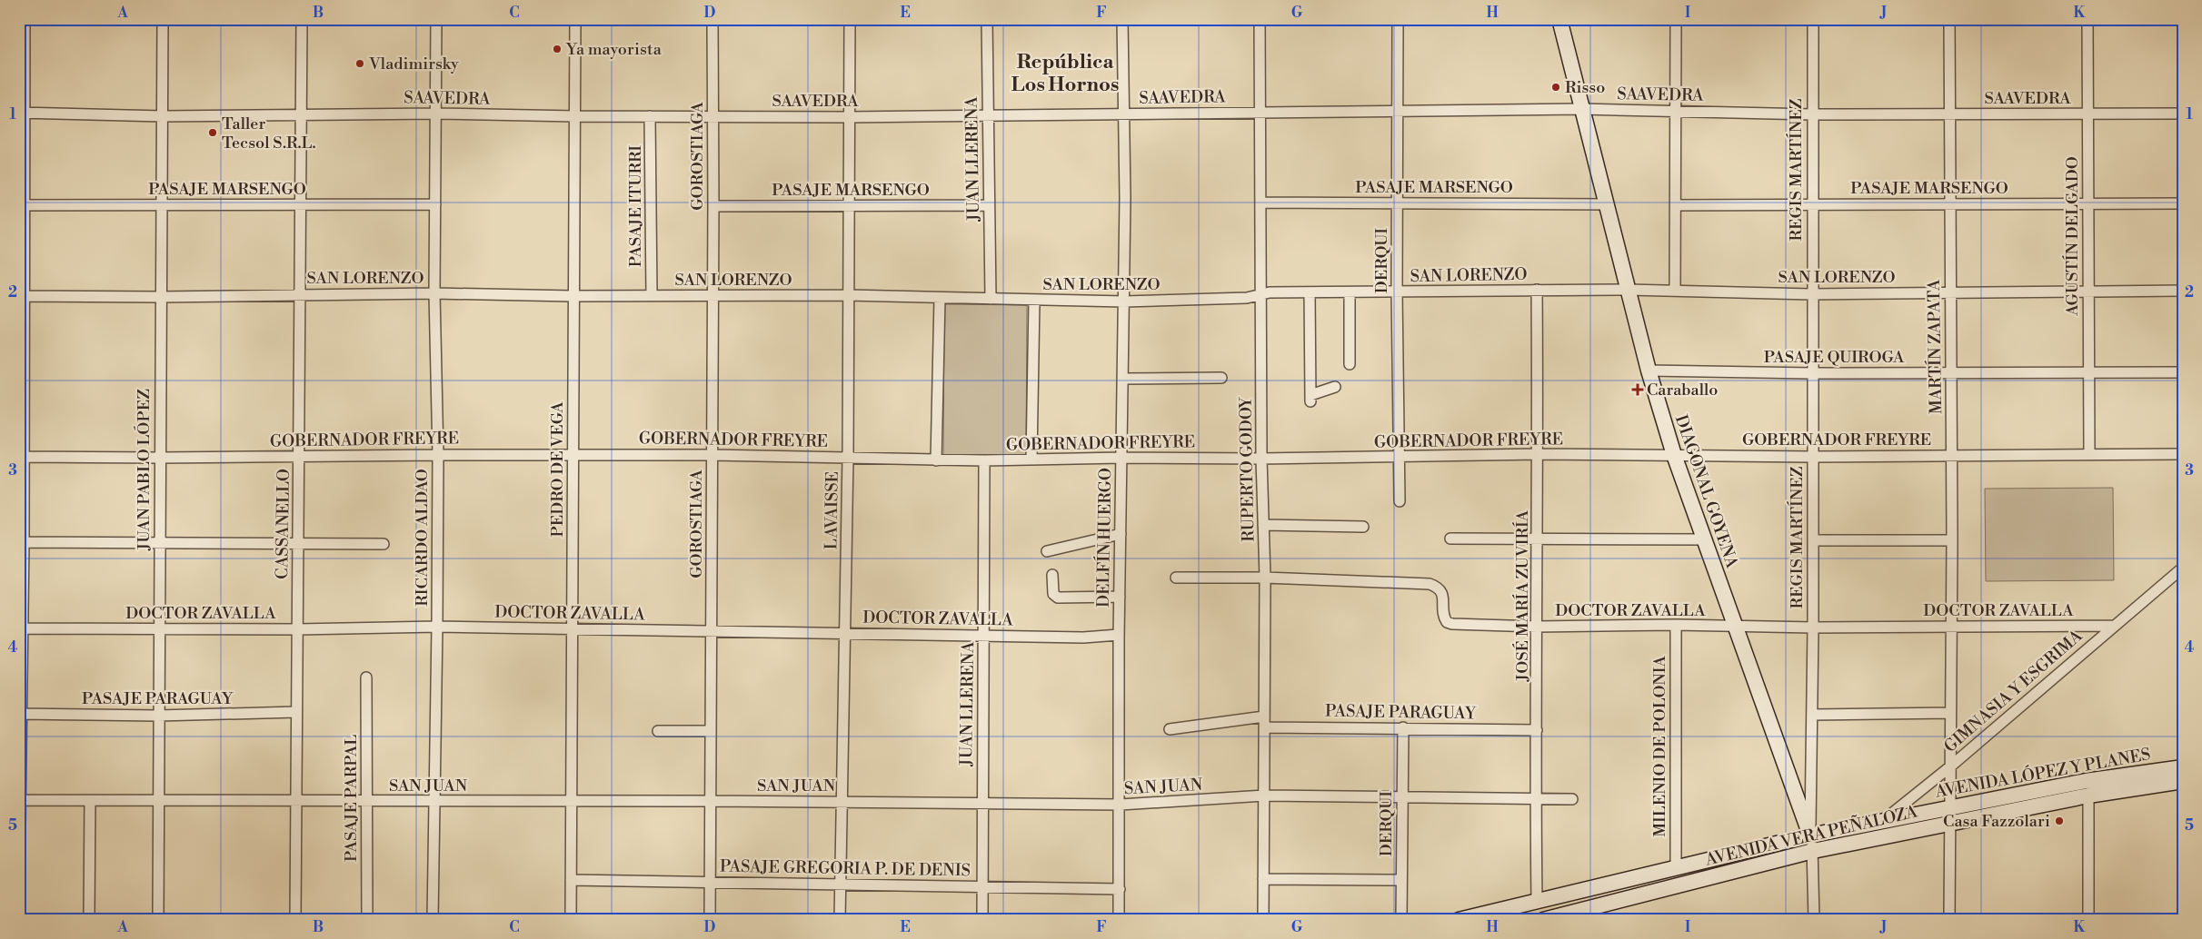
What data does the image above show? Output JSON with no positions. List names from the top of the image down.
{
  "streets": {
    "main road": ["DIAGONAL GOYENA", "AVENIDA LÓPEZ Y PLANES", "AVENIDA VERA PEÑALOZA"],
    "street": [
      "SAAVEDRA",
      "GOROSTIAGA",
      "JUAN LLERENA",
      "REGIS MARTÍNEZ",
      "PASAJE MARSENGO",
      "PASAJE ITURRI",
      "AGUSTÍN DELGADO",
      "DERQUI",
      "SAN LORENZO",
      "MARTÍN ZAPATA",
      "PASAJE QUIROGA",
      "GOBERNADOR FREYRE",
      "JUAN PABLO LÓPEZ",
      "PEDRO DE VEGA",
      "RUPERTO GODOY",
      "LAVAISSE",
      "CASSANELLO",
      "RICARDO ALDAO",
      "DELFÍN HUERGO",
      "JOSÉ MARÍA ZUVIRÍA",
      "DOCTOR ZAVALLA",
      "GIMNASIA Y ESGRIMA",
      "PASAJE PARAGUAY",
      "MILENIO DE POLONIA",
      "SAN JUAN",
      "PASAJE PARPAL",
      "PASAJE GREGORIA P. DE DENIS"
    ]
  },
  "crossings": [
    ["SAAVEDRA", "GOROSTIAGA"],
    ["SAAVEDRA", "JUAN LLERENA"],
    ["SAAVEDRA", "REGIS MARTÍNEZ"],
    ["SAAVEDRA", "PASAJE ITURRI"],
    ["SAAVEDRA", "AGUSTÍN DELGADO"],
    ["SAAVEDRA", "DERQUI"],
    ["SAAVEDRA", "MARTÍN ZAPATA"],
    ["SAAVEDRA", "JUAN PABLO LÓPEZ"],
    ["SAAVEDRA", "PEDRO DE VEGA"],
    ["SAAVEDRA", "RUPERTO GODOY"],
    ["SAAVEDRA", "DIAGONAL GOYENA"],
    ["SAAVEDRA", "LAVAISSE"],
    ["SAAVEDRA", "CASSANELLO"],
    ["SAAVEDRA", "RICARDO ALDAO"],
    ["SAAVEDRA", "DELFÍN HUERGO"],
    ["GOROSTIAGA", "PASAJE MARSENGO"],
    ["GOROSTIAGA", "SAN LORENZO"],
    ["GOROSTIAGA", "GOBERNADOR FREYRE"],
    ["GOROSTIAGA", "DOCTOR ZAVALLA"],
    ["GOROSTIAGA", "SAN JUAN"],
    ["GOROSTIAGA", "PASAJE GREGORIA P. DE DENIS"],
    ["JUAN LLERENA", "PASAJE MARSENGO"],
    ["JUAN LLERENA", "SAN LORENZO"],
    ["JUAN LLERENA", "GOBERNADOR FREYRE"],
    ["JUAN LLERENA", "DOCTOR ZAVALLA"],
    ["JUAN LLERENA", "SAN JUAN"],
    ["JUAN LLERENA", "PASAJE GREGORIA P. DE DENIS"],
    ["REGIS MARTÍNEZ", "PASAJE MARSENGO"],
    ["REGIS MARTÍNEZ", "SAN LORENZO"],
    ["REGIS MARTÍNEZ", "PASAJE QUIROGA"],
    ["REGIS MARTÍNEZ", "GOBERNADOR FREYRE"],
    ["REGIS MARTÍNEZ", "DIAGONAL GOYENA"],
    ["REGIS MARTÍNEZ", "DOCTOR ZAVALLA"],
    ["REGIS MARTÍNEZ", "AVENIDA VERA PEÑALOZA"],
    ["PASAJE MARSENGO", "AGUSTÍN DELGADO"],
    ["PASAJE MARSENGO", "DERQUI"],
    ["PASAJE MARSENGO", "MARTÍN ZAPATA"],
    ["PASAJE MARSENGO", "JUAN PABLO LÓPEZ"],
    ["PASAJE MARSENGO", "RUPERTO GODOY"],
    ["PASAJE MARSENGO", "DIAGONAL GOYENA"],
    ["PASAJE MARSENGO", "LAVAISSE"],
    ["PASAJE MARSENGO", "CASSANELLO"],
    ["PASAJE MARSENGO", "RICARDO ALDAO"],
    ["PASAJE ITURRI", "SAN LORENZO"],
    ["AGUSTÍN DELGADO", "SAN LORENZO"],
    ["AGUSTÍN DELGADO", "PASAJE QUIROGA"],
    ["AGUSTÍN DELGADO", "GOBERNADOR FREYRE"],
    ["DERQUI", "SAN LORENZO"],
    ["DERQUI", "GOBERNADOR FREYRE"],
    ["DERQUI", "PASAJE PARAGUAY"],
    ["DERQUI", "SAN JUAN"],
    ["SAN LORENZO", "MARTÍN ZAPATA"],
    ["SAN LORENZO", "JUAN PABLO LÓPEZ"],
    ["SAN LORENZO", "PEDRO DE VEGA"],
    ["SAN LORENZO", "RUPERTO GODOY"],
    ["SAN LORENZO", "DIAGONAL GOYENA"],
    ["SAN LORENZO", "LAVAISSE"],
    ["SAN LORENZO", "CASSANELLO"],
    ["SAN LORENZO", "RICARDO ALDAO"],
    ["SAN LORENZO", "DELFÍN HUERGO"],
    ["SAN LORENZO", "JOSÉ MARÍA ZUVIRÍA"],
    ["MARTÍN ZAPATA", "PASAJE QUIROGA"],
    ["MARTÍN ZAPATA", "GOBERNADOR FREYRE"],
    ["MARTÍN ZAPATA", "DOCTOR ZAVALLA"],
    ["MARTÍN ZAPATA", "GIMNASIA Y ESGRIMA"],
    ["MARTÍN ZAPATA", "AVENIDA LÓPEZ Y PLANES"],
    ["MARTÍN ZAPATA", "AVENIDA VERA PEÑALOZA"],
    ["PASAJE QUIROGA", "DIAGONAL GOYENA"],
    ["GOBERNADOR FREYRE", "JUAN PABLO LÓPEZ"],
    ["GOBERNADOR FREYRE", "PEDRO DE VEGA"],
    ["GOBERNADOR FREYRE", "RUPERTO GODOY"],
    ["GOBERNADOR FREYRE", "DIAGONAL GOYENA"],
    ["GOBERNADOR FREYRE", "LAVAISSE"],
    ["GOBERNADOR FREYRE", "CASSANELLO"],
    ["GOBERNADOR FREYRE", "RICARDO ALDAO"],
    ["GOBERNADOR FREYRE", "DELFÍN HUERGO"],
    ["GOBERNADOR FREYRE", "JOSÉ MARÍA ZUVIRÍA"],
    ["JUAN PABLO LÓPEZ", "DOCTOR ZAVALLA"],
    ["JUAN PABLO LÓPEZ", "PASAJE PARAGUAY"],
    ["JUAN PABLO LÓPEZ", "SAN JUAN"],
    ["PEDRO DE VEGA", "DOCTOR ZAVALLA"],
    ["PEDRO DE VEGA", "SAN JUAN"],
    ["PEDRO DE VEGA", "PASAJE GREGORIA P. DE DENIS"],
    ["RUPERTO GODOY", "DOCTOR ZAVALLA"],
    ["RUPERTO GODOY", "PASAJE PARAGUAY"],
    ["RUPERTO GODOY", "SAN JUAN"],
    ["DIAGONAL GOYENA", "DOCTOR ZAVALLA"],
    ["DIAGONAL GOYENA", "AVENIDA VERA PEÑALOZA"],
    ["LAVAISSE", "DOCTOR ZAVALLA"],
    ["LAVAISSE", "SAN JUAN"],
    ["LAVAISSE", "PASAJE GREGORIA P. DE DENIS"],
    ["CASSANELLO", "DOCTOR ZAVALLA"],
    ["CASSANELLO", "PASAJE PARAGUAY"],
    ["CASSANELLO", "SAN JUAN"],
    ["RICARDO ALDAO", "DOCTOR ZAVALLA"],
    ["RICARDO ALDAO", "SAN JUAN"],
    ["DELFÍN HUERGO", "DOCTOR ZAVALLA"],
    ["DELFÍN HUERGO", "SAN JUAN"],
    ["DELFÍN HUERGO", "PASAJE GREGORIA P. DE DENIS"],
    ["JOSÉ MARÍA ZUVIRÍA", "DOCTOR ZAVALLA"],
    ["JOSÉ MARÍA ZUVIRÍA", "PASAJE PARAGUAY"],
    ["JOSÉ MARÍA ZUVIRÍA", "SAN JUAN"],
    ["JOSÉ MARÍA ZUVIRÍA", "AVENIDA VERA PEÑALOZA"],
    ["DOCTOR ZAVALLA", "GIMNASIA Y ESGRIMA"],
    ["DOCTOR ZAVALLA", "MILENIO DE POLONIA"],
    ["GIMNASIA Y ESGRIMA", "AVENIDA LÓPEZ Y PLANES"],
    ["GIMNASIA Y ESGRIMA", "AVENIDA VERA PEÑALOZA"],
    ["MILENIO DE POLONIA", "AVENIDA VERA PEÑALOZA"],
    ["AVENIDA LÓPEZ Y PLANES", "AVENIDA VERA PEÑALOZA"],
    ["SAN JUAN", "PASAJE PARPAL"]
  ],
  "districts": ["República Los Hornos"],
  "places": {
    "other": [
      "Ya mayorista",
      "Vladimirsky",
      "Risso",
      "Taller Tecsol S.R.L.",
      "Casa Fazzolari"
    ],
    "health": ["Caraballo"]
  },
  "grid": {
    "columns": [
      "A",
      "B",
      "C",
      "D",
      "E",
      "F",
      "G",
      "H",
      "I",
      "J",
      "K"
    ],
    "rows": [
      "1",
      "2",
      "3",
      "4",
      "5"
    ]
  }
}
